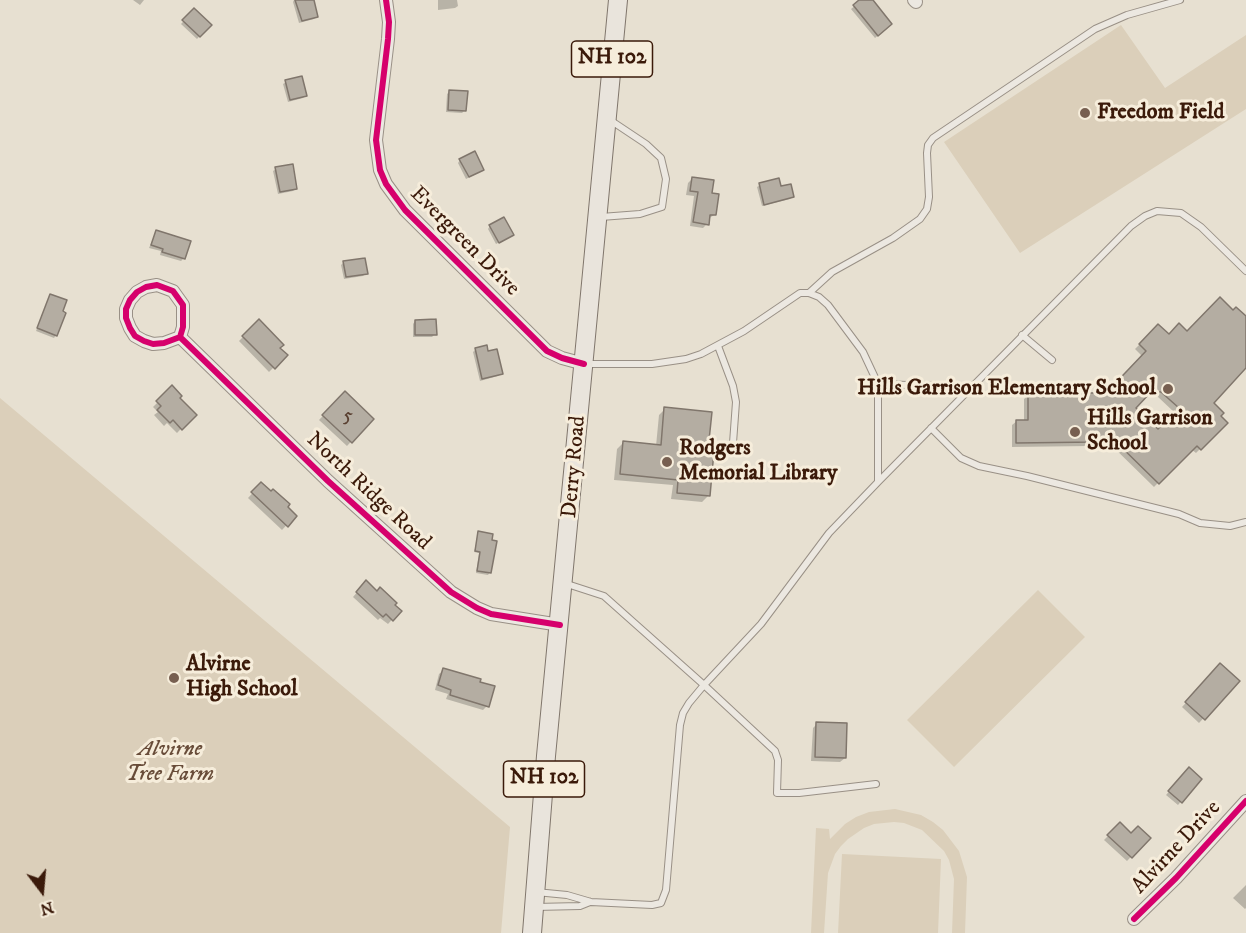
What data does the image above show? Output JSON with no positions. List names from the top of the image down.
{
  "streets": {
    "main road": ["NH 102", "Derry Road"],
    "street": ["Evergreen Drive", "North Ridge Road", "Alvirne Drive"]
  },
  "crossings": [
    ["Evergreen Drive", "Derry Road"],
    ["Derry Road", "North Ridge Road"]
  ],
  "parks": ["Alvirne Tree Farm"],
  "places": [
    "Freedom Field",
    "Hills Garrison Elementary School",
    "Hills Garrison School",
    "Rodgers Memorial Library",
    "Alvirne High School"
  ],
  "house_numbers": ["5"],
  "north": "bottom"
}
